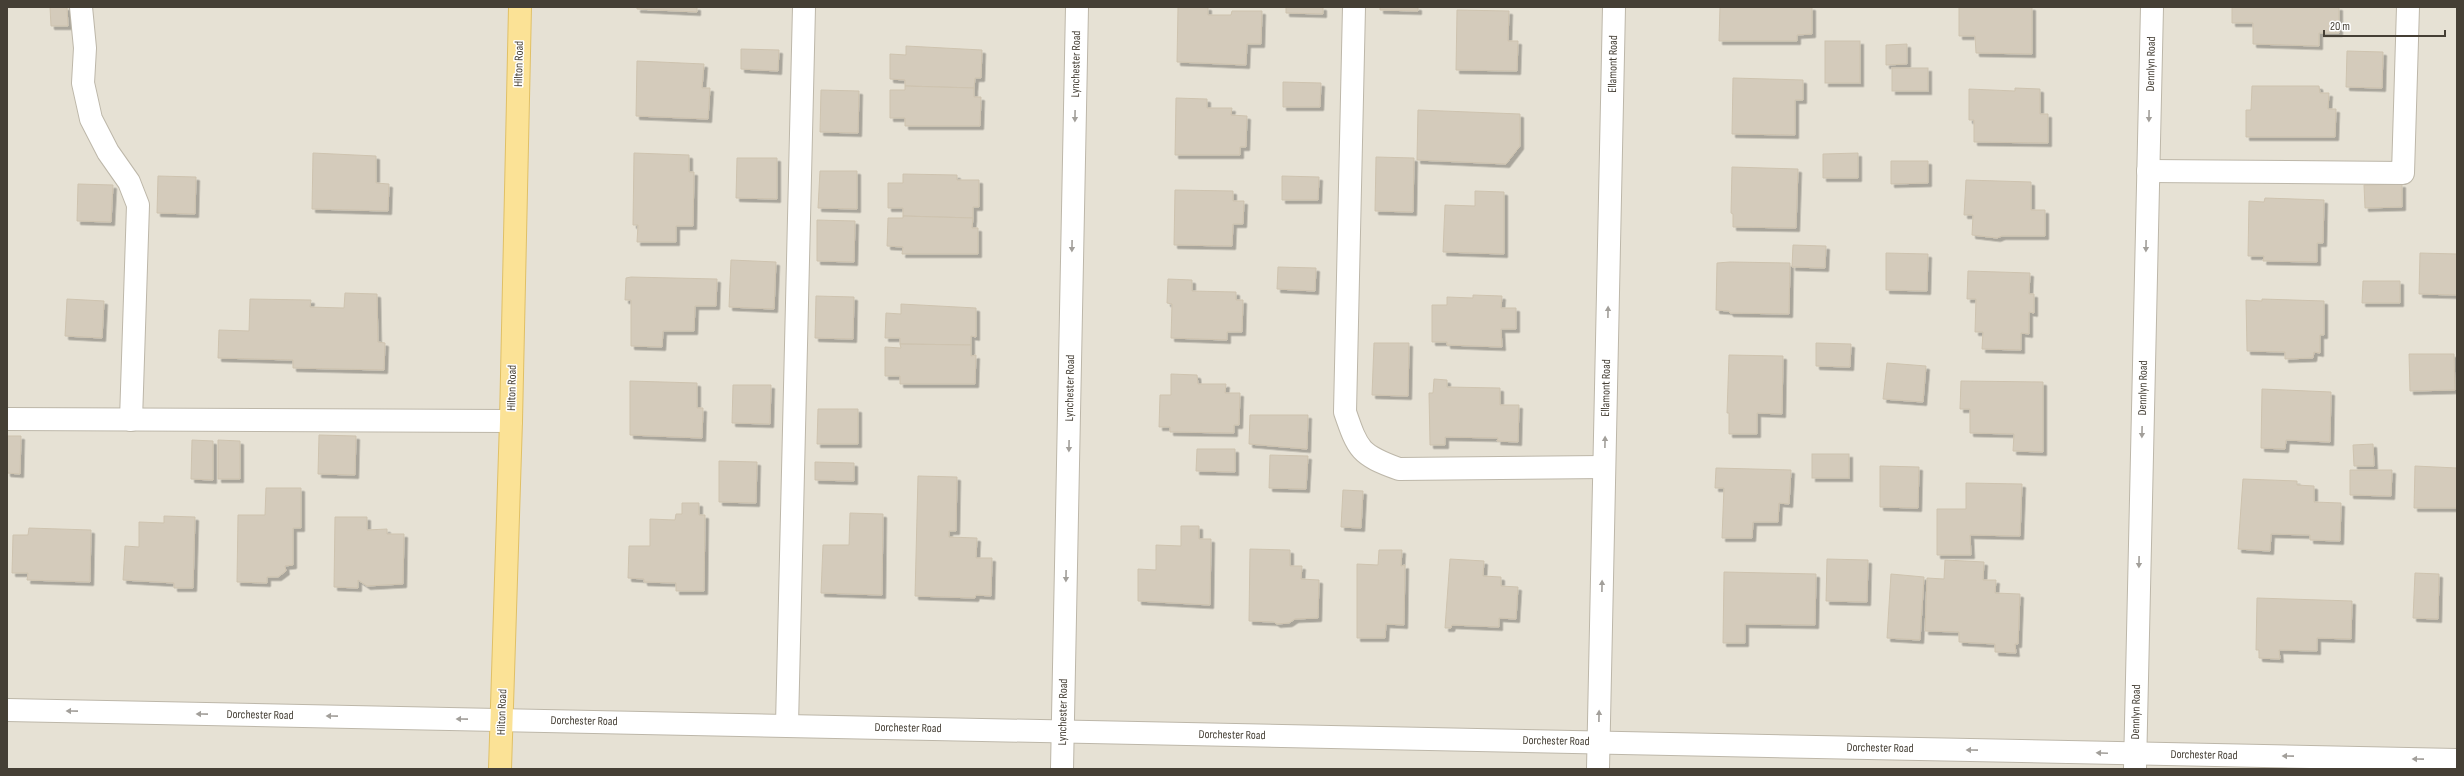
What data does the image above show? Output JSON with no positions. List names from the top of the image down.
{
  "streets": {
    "main road": ["Hilton Road"],
    "street": [
      "Lynchester Road",
      "Ellamont Road",
      "Dennlyn Road",
      "Dorchester Road"
    ]
  },
  "crossings": [
    ["Hilton Road", "Dorchester Road"],
    ["Lynchester Road", "Dorchester Road"],
    ["Ellamont Road", "Dorchester Road"],
    ["Dennlyn Road", "Dorchester Road"]
  ],
  "one_way": [
    "Lynchester Road",
    "Ellamont Road",
    "Dennlyn Road",
    "Dorchester Road"
  ],
  "scale_bar": "20 m"
}
